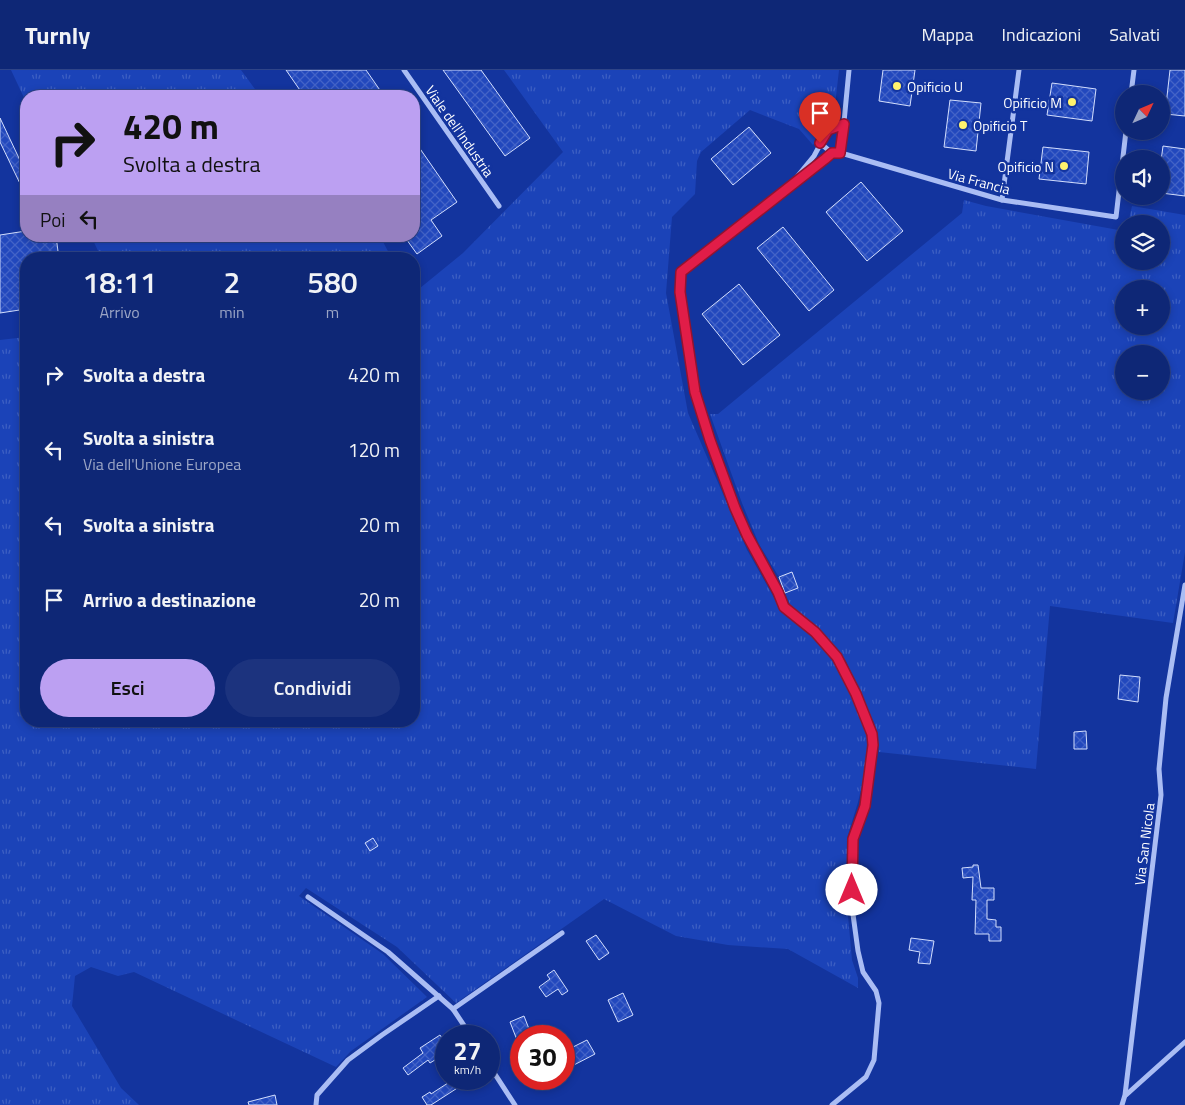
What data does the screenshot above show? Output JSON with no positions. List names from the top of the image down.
{
  "streets": {
    "street": ["Viale dell'Industria", "Via Francia", "Via San Nicola"]
  },
  "places": [
    "Opificio U",
    "Opificio M",
    "Opificio T",
    "Opificio N"
  ],
  "north": "top right",
  "page": {
    "header": "Turnly",
    "nav": ["Mappa", "Indicazioni", "Salvati"],
    "map_buttons": ["+", "−"],
    "turn": ["420 m", "Svolta a destra"],
    "then": "Poi",
    "eta": [
      "18:11",
      "Arrivo",
      "2",
      "min",
      "580",
      "m"
    ],
    "list": [
      {
        "name": "Svolta a destra",
        "value": "420 m"
      },
      {
        "name": "Svolta a sinistra",
        "note": "Via dell'Unione Europea",
        "value": "120 m"
      },
      {
        "name": "Svolta a sinistra",
        "value": "20 m"
      },
      {
        "name": "Arrivo a destinazione",
        "value": "20 m"
      }
    ],
    "buttons": ["Esci", "Condividi"],
    "speed": "27 km/h",
    "limit": "30"
  }
}
